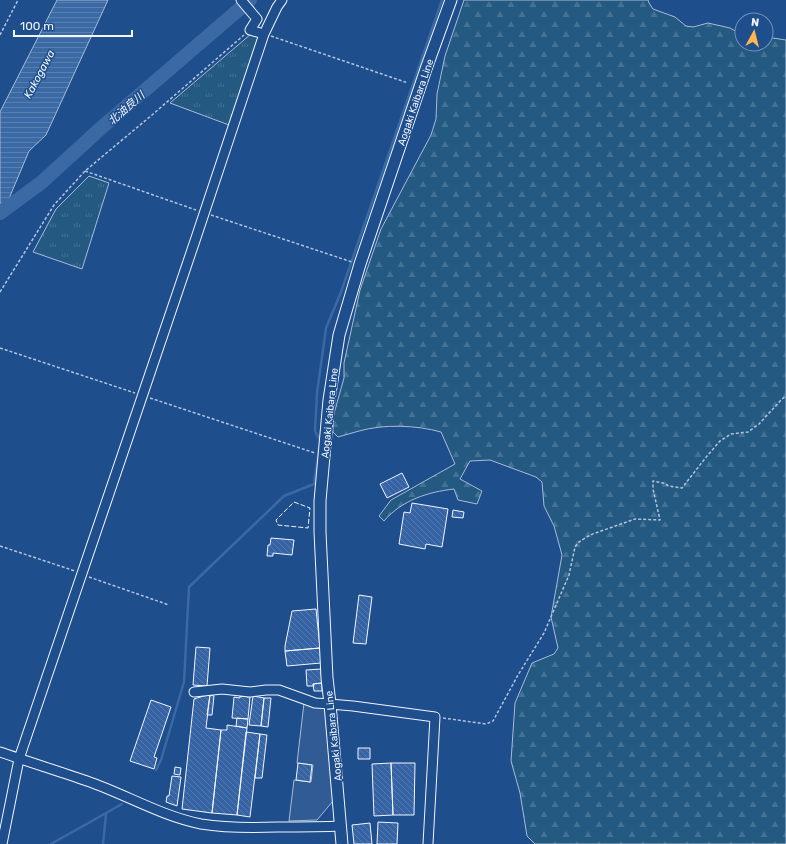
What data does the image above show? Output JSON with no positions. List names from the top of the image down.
{
  "streets": {
    "main road": ["Aogaki Kaibara Line"]
  },
  "water": ["Kakogawa", "北油良川"],
  "scale_bar": "100 m",
  "north": "top"
}
